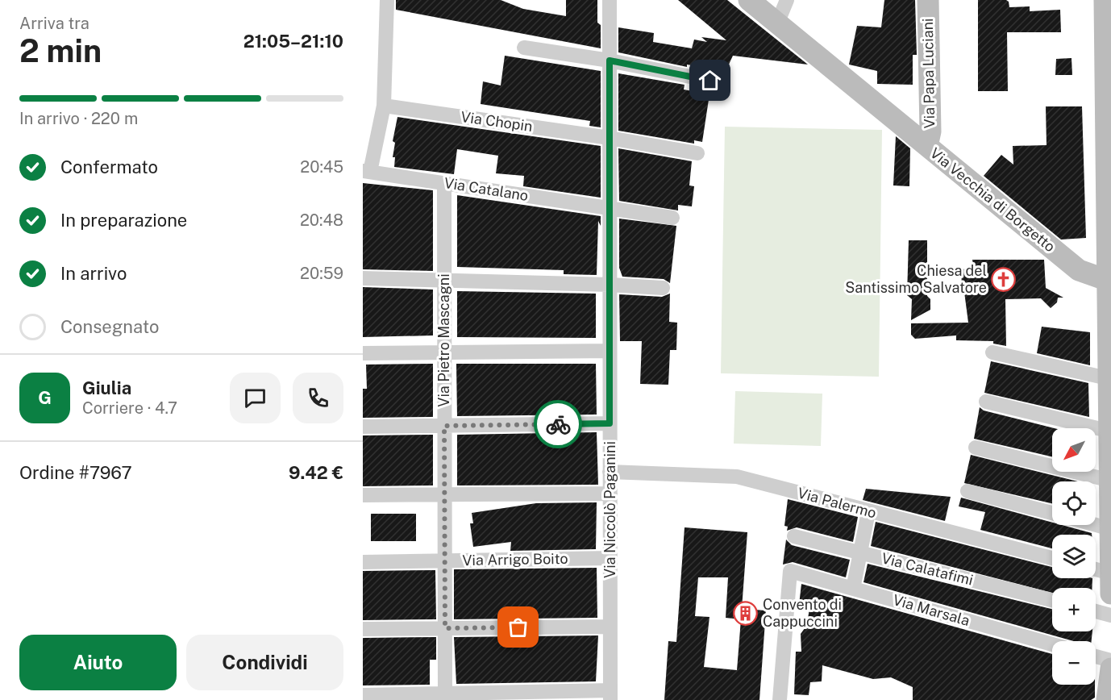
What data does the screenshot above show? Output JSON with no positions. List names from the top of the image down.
{
  "streets": {
    "main road": ["Via Papa Luciani", "Via Vecchia di Borgetto"],
    "street": [
      "Via Chopin",
      "Via Catalano",
      "Via Pietro Mascagni",
      "Via Palermo",
      "Via Niccolò Paganini",
      "Via Arrigo Boito",
      "Via Calatafimi",
      "Via Marsala"
    ]
  },
  "crossings": [
    ["Via Papa Luciani", "Via Vecchia di Borgetto"],
    ["Via Chopin", "Via Niccolò Paganini"],
    ["Via Catalano", "Via Pietro Mascagni"],
    ["Via Catalano", "Via Niccolò Paganini"],
    ["Via Pietro Mascagni", "Via Arrigo Boito"],
    ["Via Palermo", "Via Niccolò Paganini"],
    ["Via Niccolò Paganini", "Via Arrigo Boito"]
  ],
  "places": {
    "church": ["Chiesa del Santissimo Salvatore"],
    "building": ["Convento di Cappuccini"]
  },
  "north": "bottom left",
  "page": {
    "heading": ["2 min", "Arriva tra", "21:05–21:10"],
    "panel": [
      "Giulia",
      "Corriere · 4.7",
      "Ordine #7967",
      "9.42 €"
    ],
    "bar": "In arrivo · 220 m",
    "list": [
      ["Confermato", "20:45"],
      ["In preparazione", "20:48"],
      ["In arrivo", "20:59"],
      "Consegnato"
    ],
    "round": "G",
    "map_buttons": ["+", "−"],
    "buttons": ["Aiuto", "Condividi"]
  }
}
